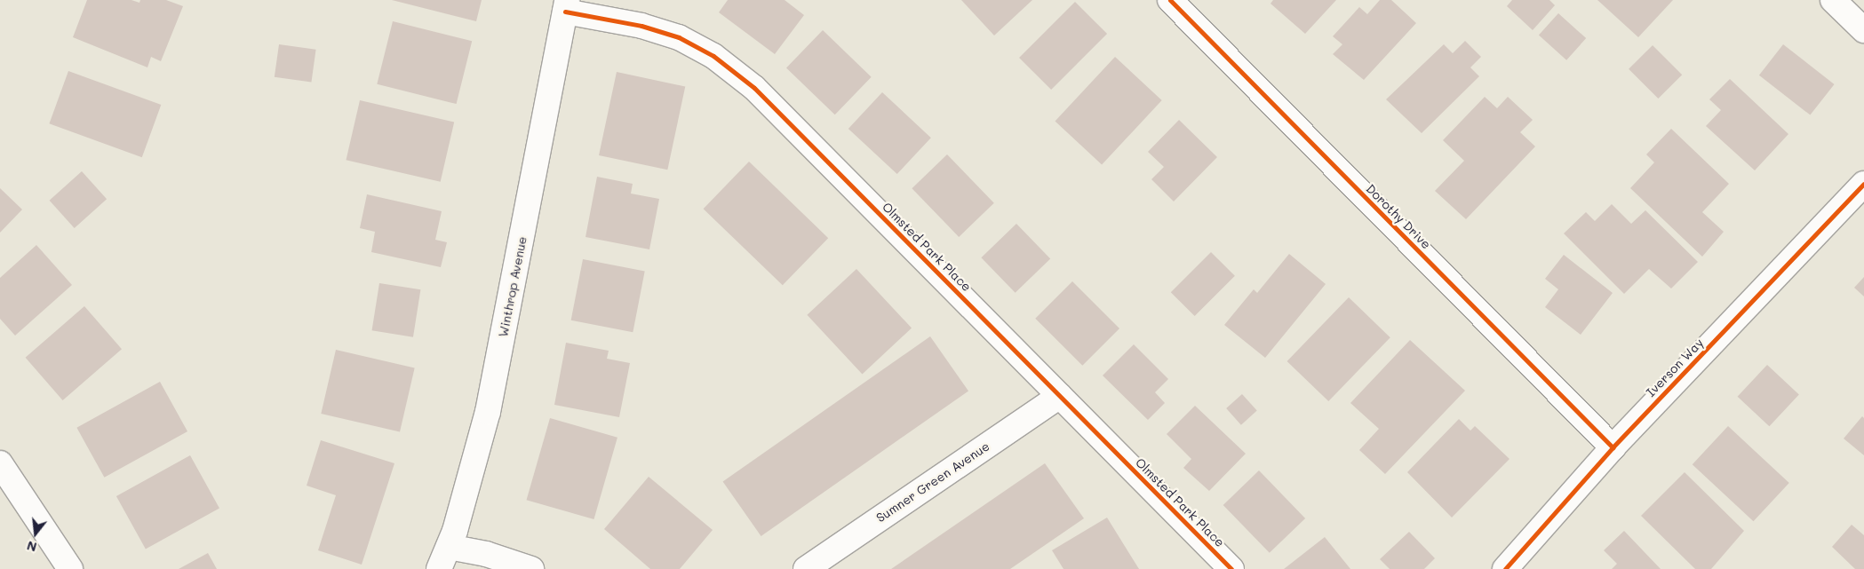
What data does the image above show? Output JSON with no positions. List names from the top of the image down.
{
  "streets": {
    "street": [
      "Dorothy Drive",
      "Olmsted Park Place",
      "Winthrop Avenue",
      "Iverson Way",
      "Sumner Green Avenue"
    ]
  },
  "crossings": [
    ["Dorothy Drive", "Iverson Way"],
    ["Olmsted Park Place", "Winthrop Avenue"],
    ["Olmsted Park Place", "Sumner Green Avenue"]
  ],
  "north": "bottom"
}
